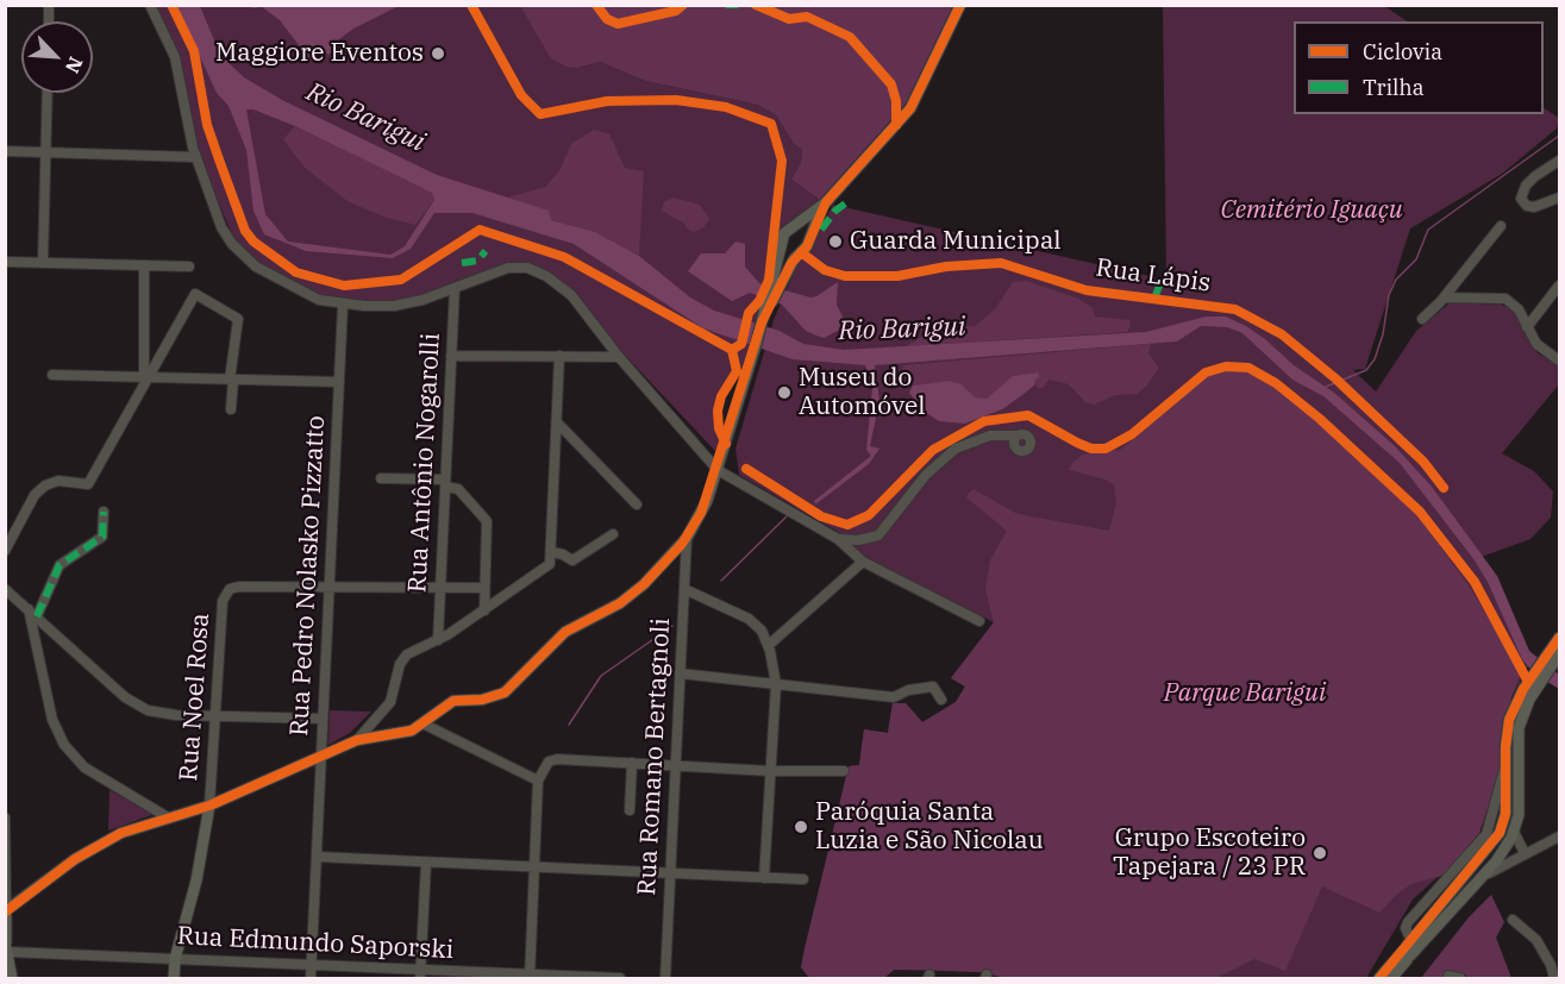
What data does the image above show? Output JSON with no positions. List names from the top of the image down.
{
  "streets": {
    "street": [
      "Rua Antônio Nogarolli",
      "Rua Pedro Nolasko Pizzatto",
      "Rua Noel Rosa",
      "Rua Romano Bertagnoli",
      "Rua Edmundo Saporski"
    ],
    "cycle path": ["Rua Lápis"]
  },
  "crossings": [
    ["Rua Pedro Nolasko Pizzatto", "Rua Noel Rosa"],
    ["Rua Pedro Nolasko Pizzatto", "Rua Edmundo Saporski"]
  ],
  "water": ["Rio Barigui"],
  "parks": ["Cemitério Iguaçu", "Parque Barigui"],
  "places": [
    "Maggiore Eventos",
    "Guarda Municipal",
    "Museu do Automóvel",
    "Paróquia Santa Luzia e São Nicolau",
    "Grupo Escoteiro Tapejara / 23 PR"
  ],
  "legend": ["Ciclovia", "Trilha"],
  "north": "bottom right"
}
